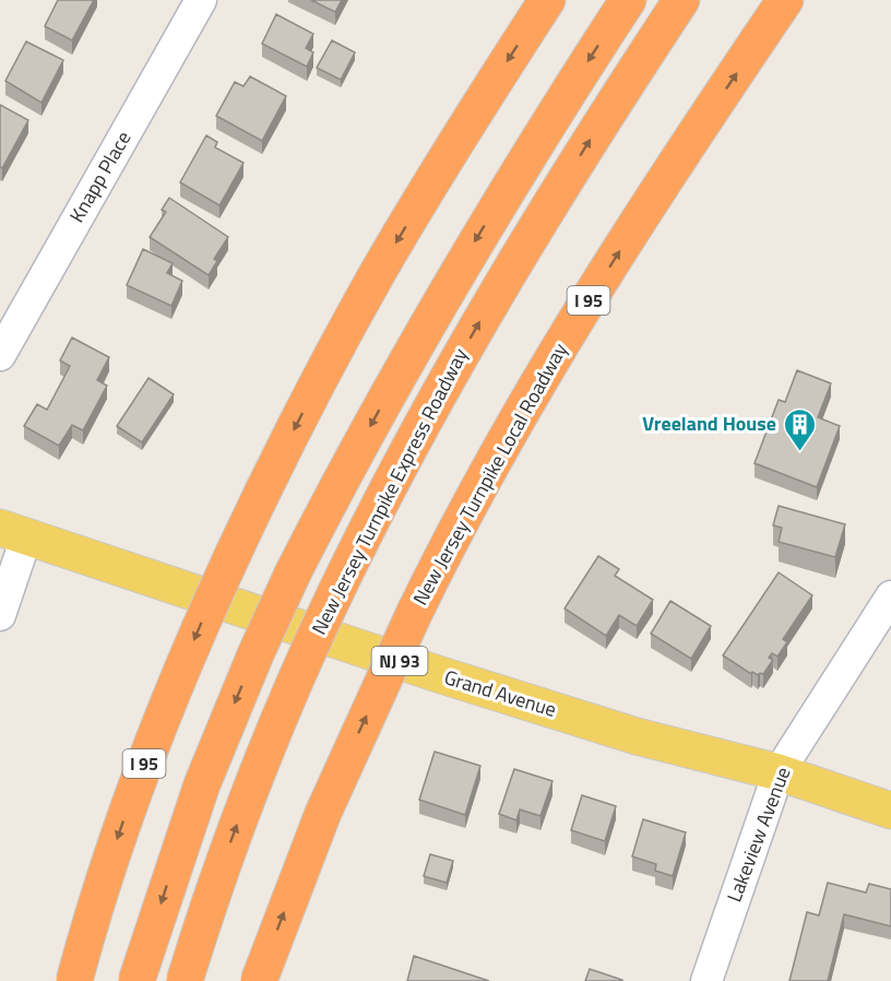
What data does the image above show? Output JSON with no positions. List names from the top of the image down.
{
  "streets": {
    "highway": ["I 95", "New Jersey Turnpike Local Roadway", "New Jersey Turnpike Express Roadway"],
    "main road": ["NJ 93", "Grand Avenue"],
    "street": ["Knapp Place", "Lakeview Avenue"]
  },
  "crossings": [
    ["Grand Avenue", "Lakeview Avenue"]
  ],
  "places": {
    "building": ["Vreeland House"]
  }
}
